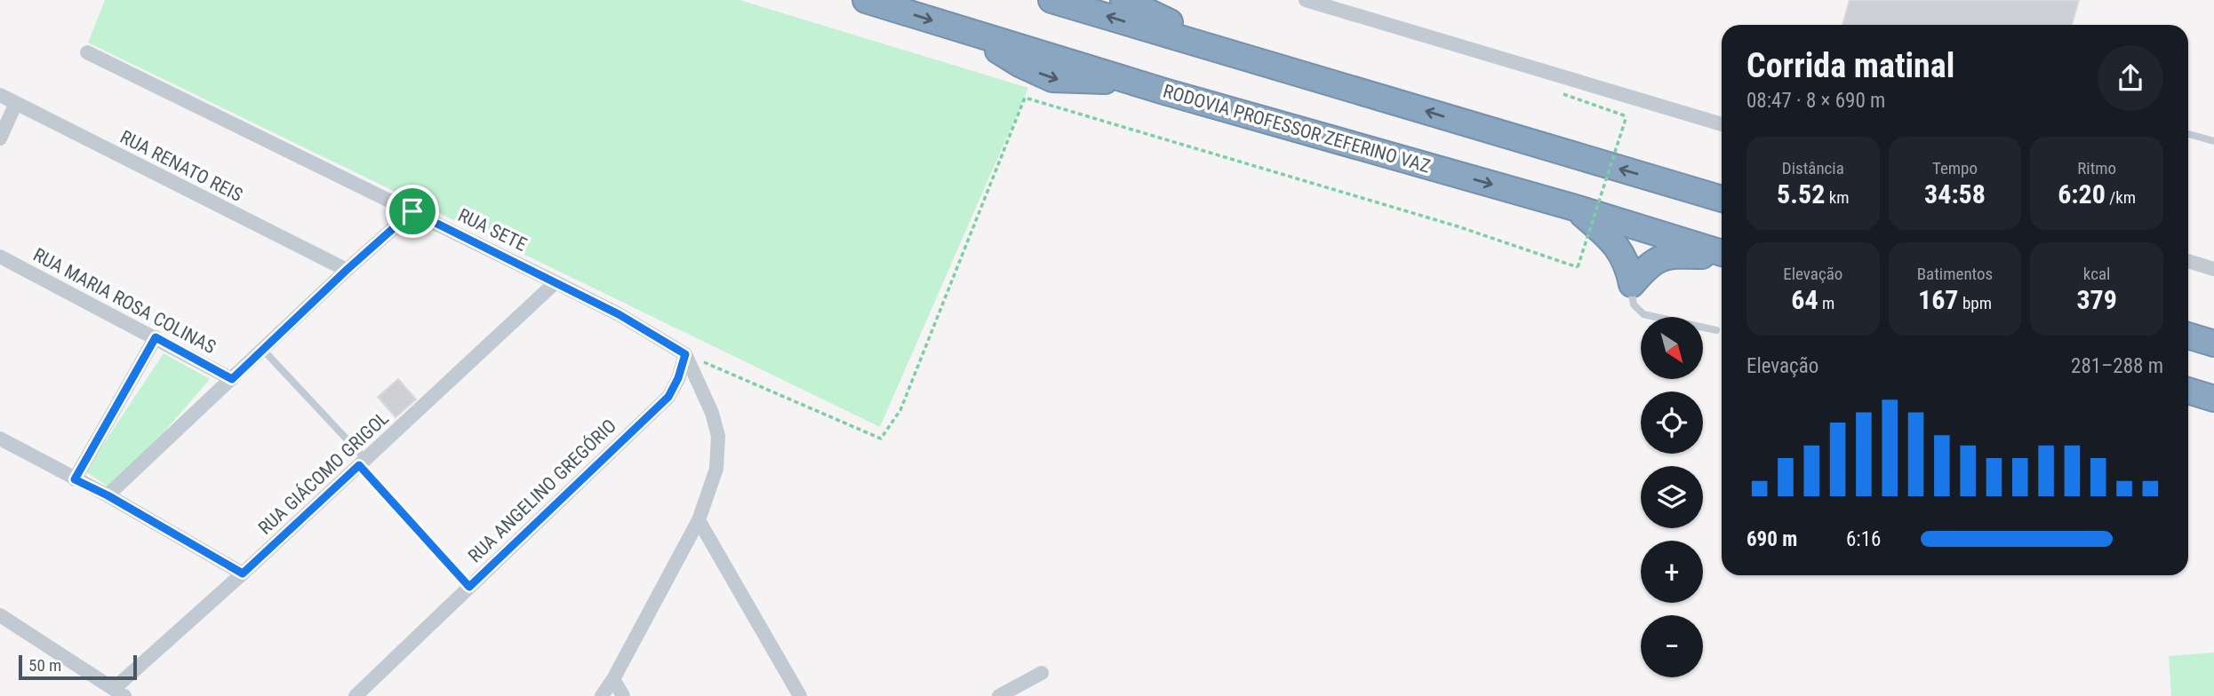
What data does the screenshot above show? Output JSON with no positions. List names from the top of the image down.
{
  "streets": {
    "highway": ["RODOVIA PROFESSOR ZEFERINO VAZ"],
    "street": [
      "RUA RENATO REIS",
      "RUA SETE",
      "RUA MARIA ROSA COLINAS",
      "RUA GIÁCOMO GRIGOL",
      "RUA ANGELINO GREGÓRIO"
    ]
  },
  "crossings": [
    ["RUA SETE", "RUA GIÁCOMO GRIGOL"],
    ["RUA SETE", "RUA ANGELINO GREGÓRIO"]
  ],
  "scale_bar": "50 m",
  "north": "bottom right",
  "page": {
    "heading": ["Corrida matinal", "08:47 · 8 × 690 m"],
    "stats": [
      ["Distância", "5.52 km"],
      ["Tempo", "34:58"],
      ["Ritmo", "6:20 /km"],
      ["Elevação", "64 m"],
      ["Batimentos", "167 bpm"],
      ["kcal", "379"]
    ],
    "map_buttons": ["+", "−"],
    "chart": ["Elevação", "281–288 m"],
    "list": [
      {
        "name": "690 m",
        "note": "6:16"
      }
    ],
    "scale": "50 m"
  }
}
